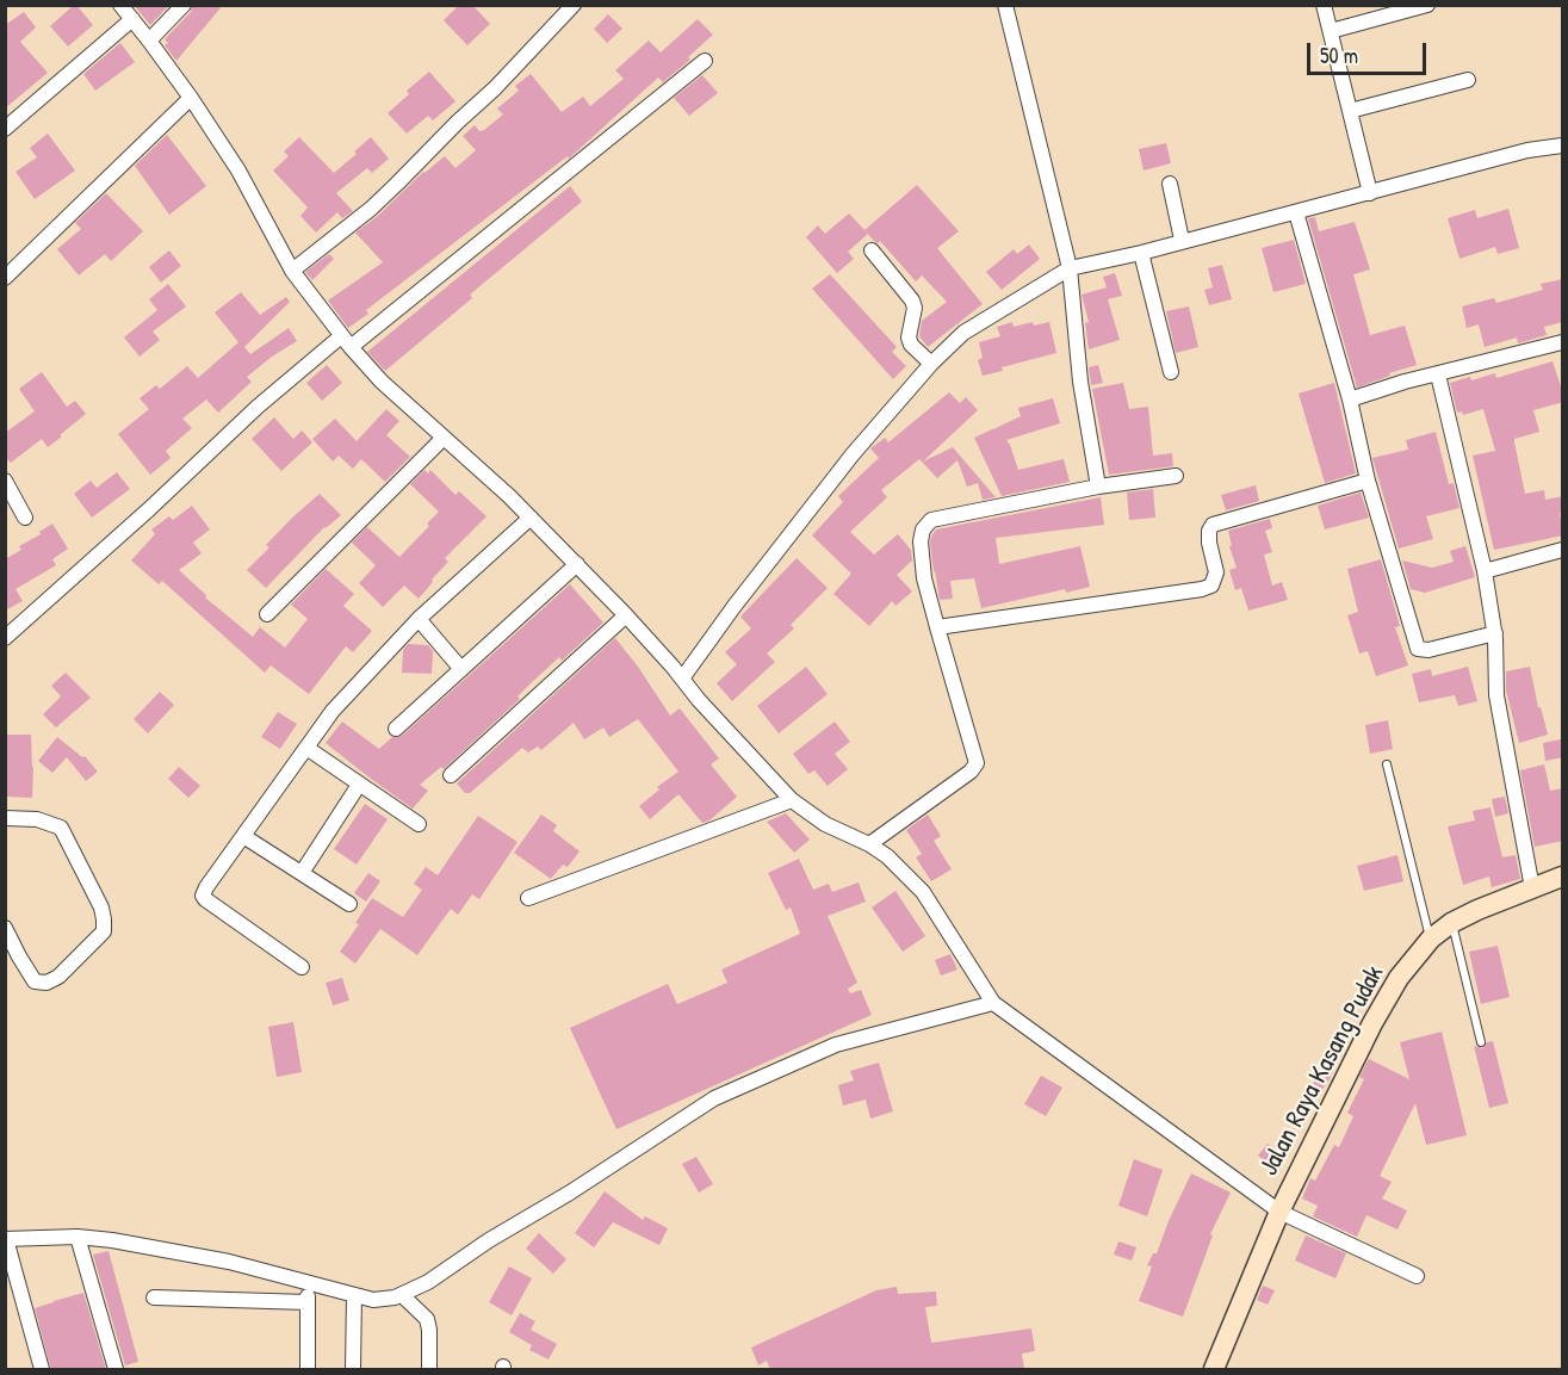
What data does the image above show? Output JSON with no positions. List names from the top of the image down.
{
  "streets": {
    "street": ["Jalan Raya Kasang Pudak"]
  },
  "scale_bar": "50 m"
}
